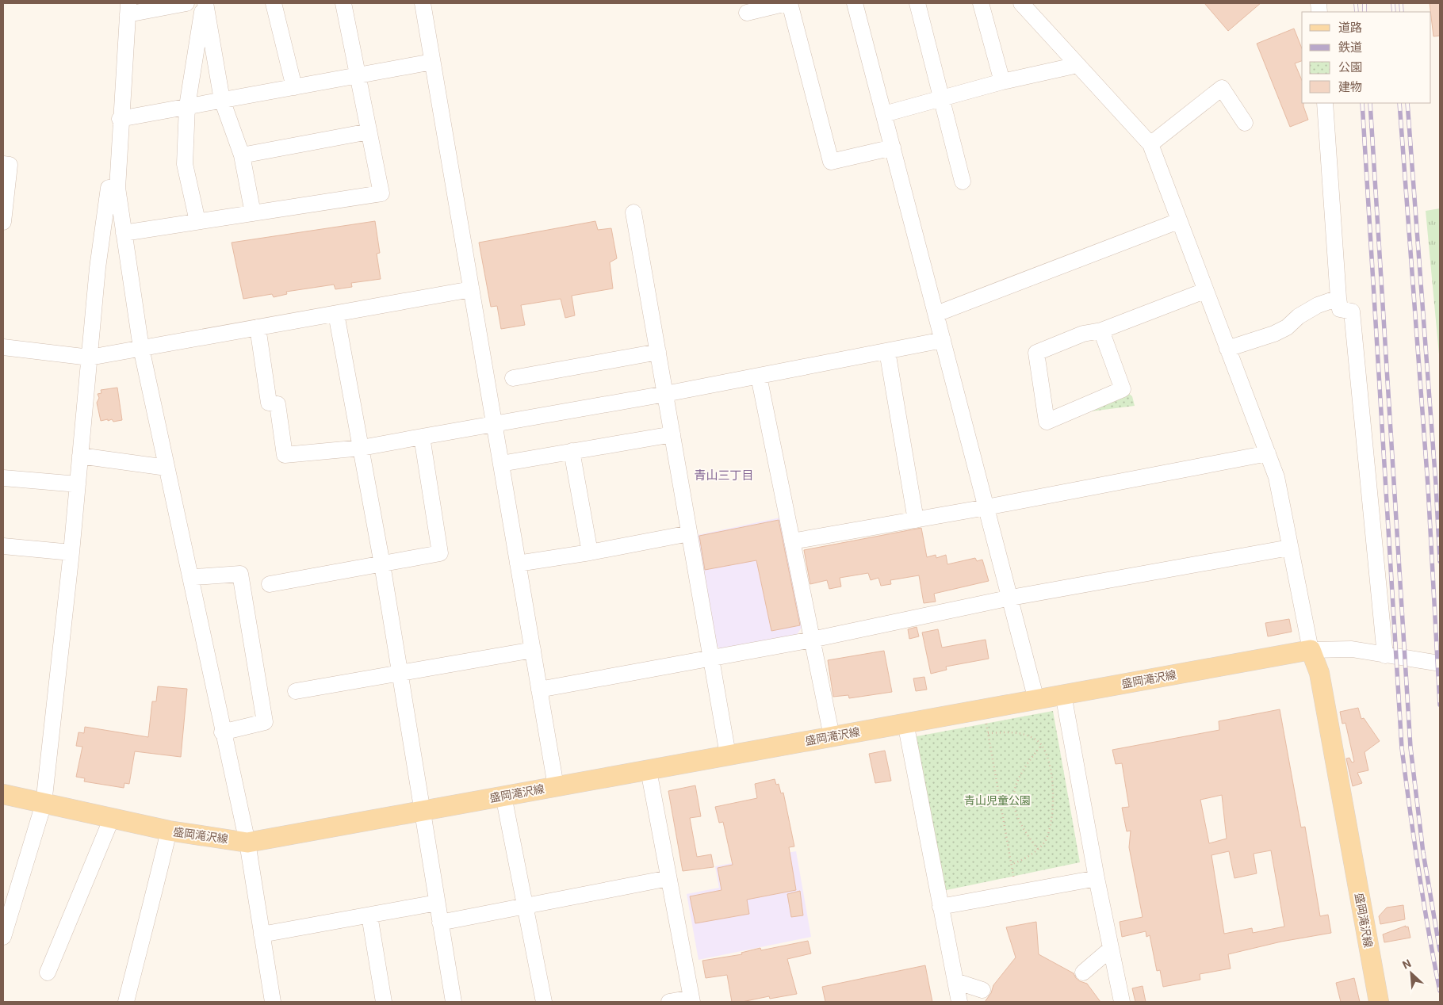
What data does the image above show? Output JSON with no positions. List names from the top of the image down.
{
  "streets": {
    "main road": ["盛岡滝沢線"]
  },
  "districts": ["青山三丁目"],
  "parks": ["青山児童公園"],
  "legend": [
    "道路",
    "鉄道",
    "公園",
    "建物"
  ],
  "north": "top left"
}
